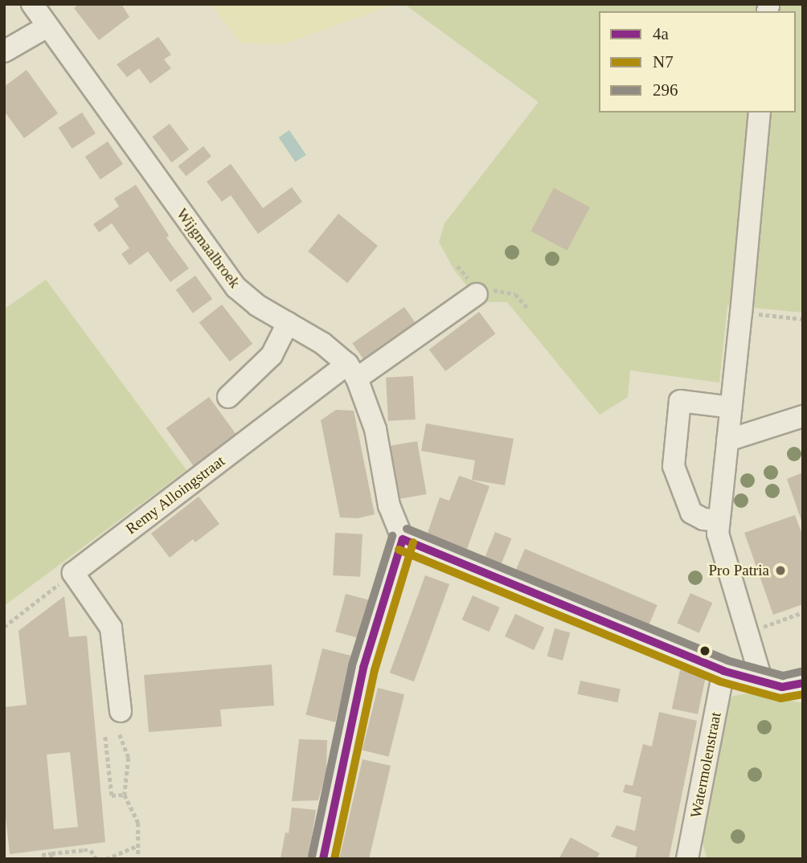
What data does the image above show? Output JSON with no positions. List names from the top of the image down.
{
  "streets": {
    "street": ["Wijgmaalbroek", "Remy Alloingstraat", "Watermolenstraat"]
  },
  "crossings": [
    ["Wijgmaalbroek", "Remy Alloingstraat"]
  ],
  "places": ["Pro Patria"],
  "lines": ["transit line 296", "transit line 4a", "transit line N7"],
  "legend": ["4a", "N7", "296"]
}
